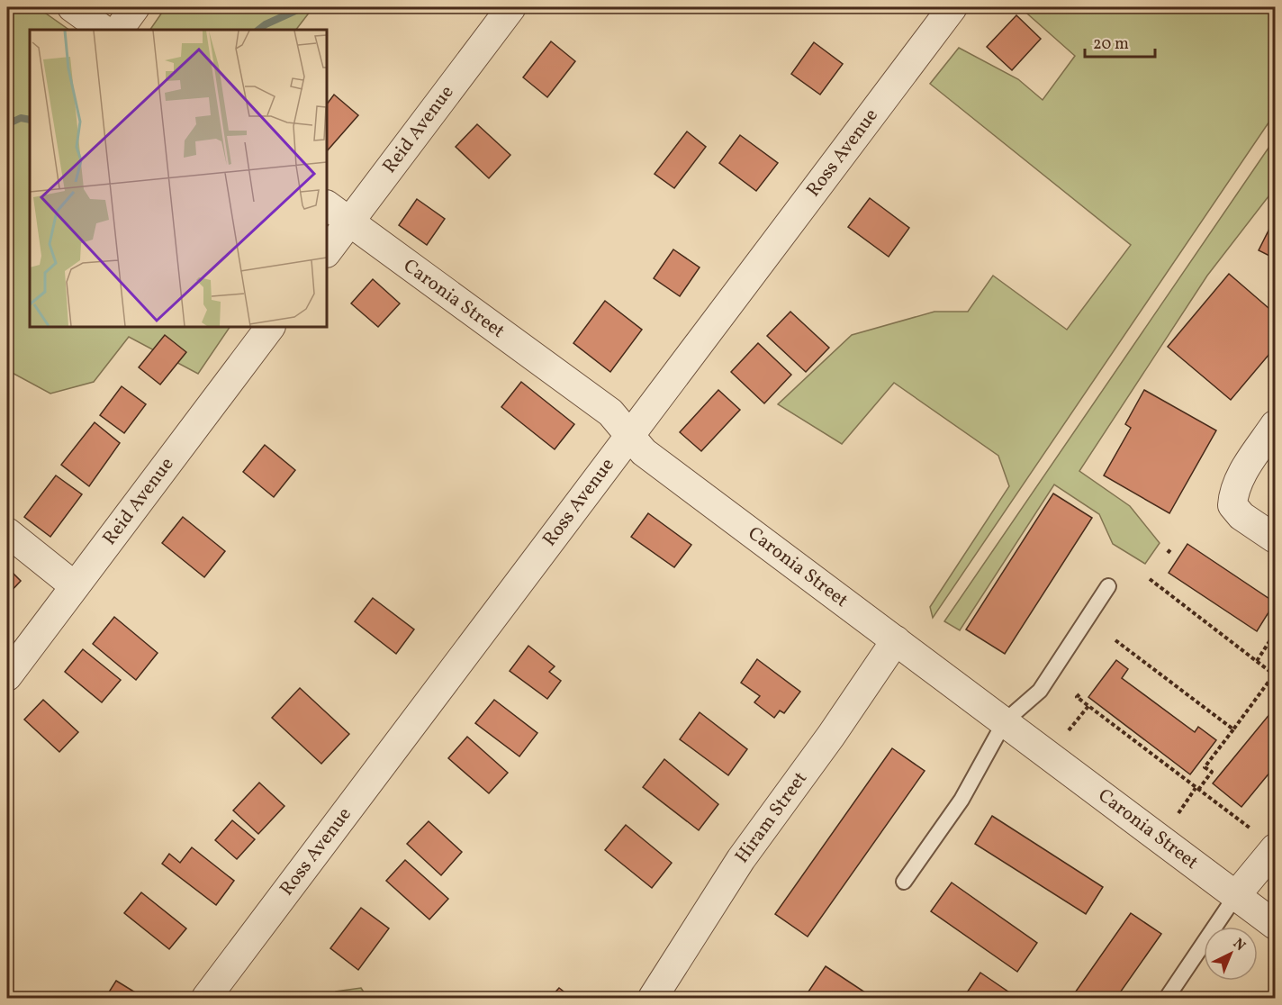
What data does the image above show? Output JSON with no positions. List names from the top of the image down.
{
  "streets": {
    "street": [
      "Reid Avenue",
      "Ross Avenue",
      "Caronia Street",
      "Hiram Street"
    ]
  },
  "crossings": [
    ["Reid Avenue", "Caronia Street"],
    ["Ross Avenue", "Caronia Street"],
    ["Caronia Street", "Hiram Street"]
  ],
  "scale_bar": "20 m",
  "north": "top right"
}
